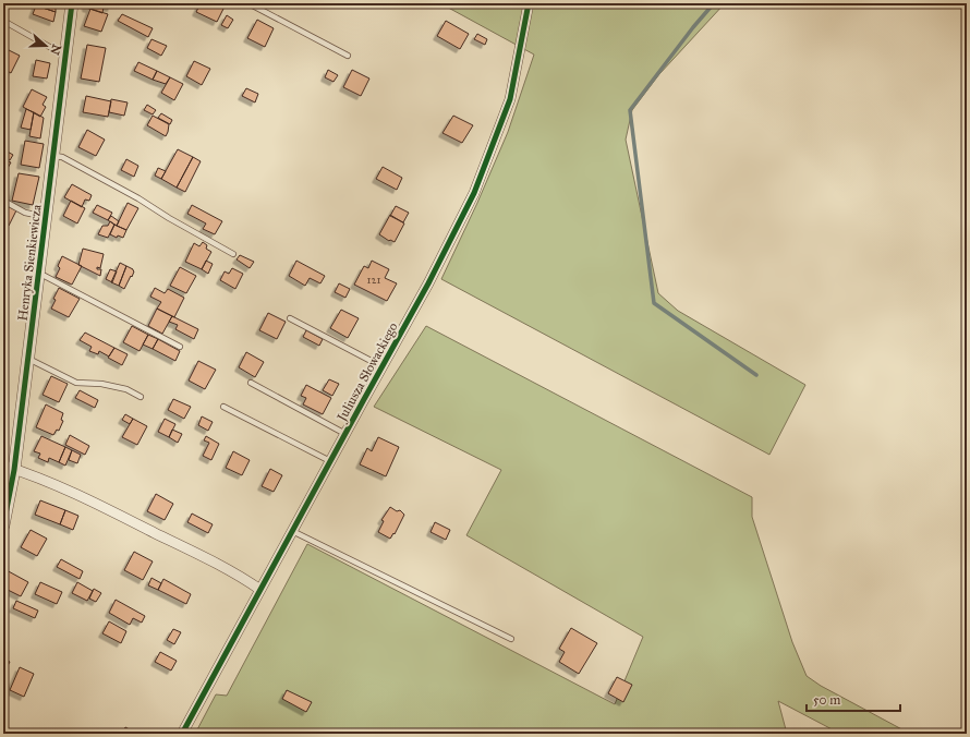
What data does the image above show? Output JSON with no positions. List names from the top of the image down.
{
  "streets": {
    "street": ["Henryka Sienkiewicza", "Juliusza Słowackiego"]
  },
  "house_numbers": ["121"],
  "scale_bar": "50 m",
  "north": "right"
}
